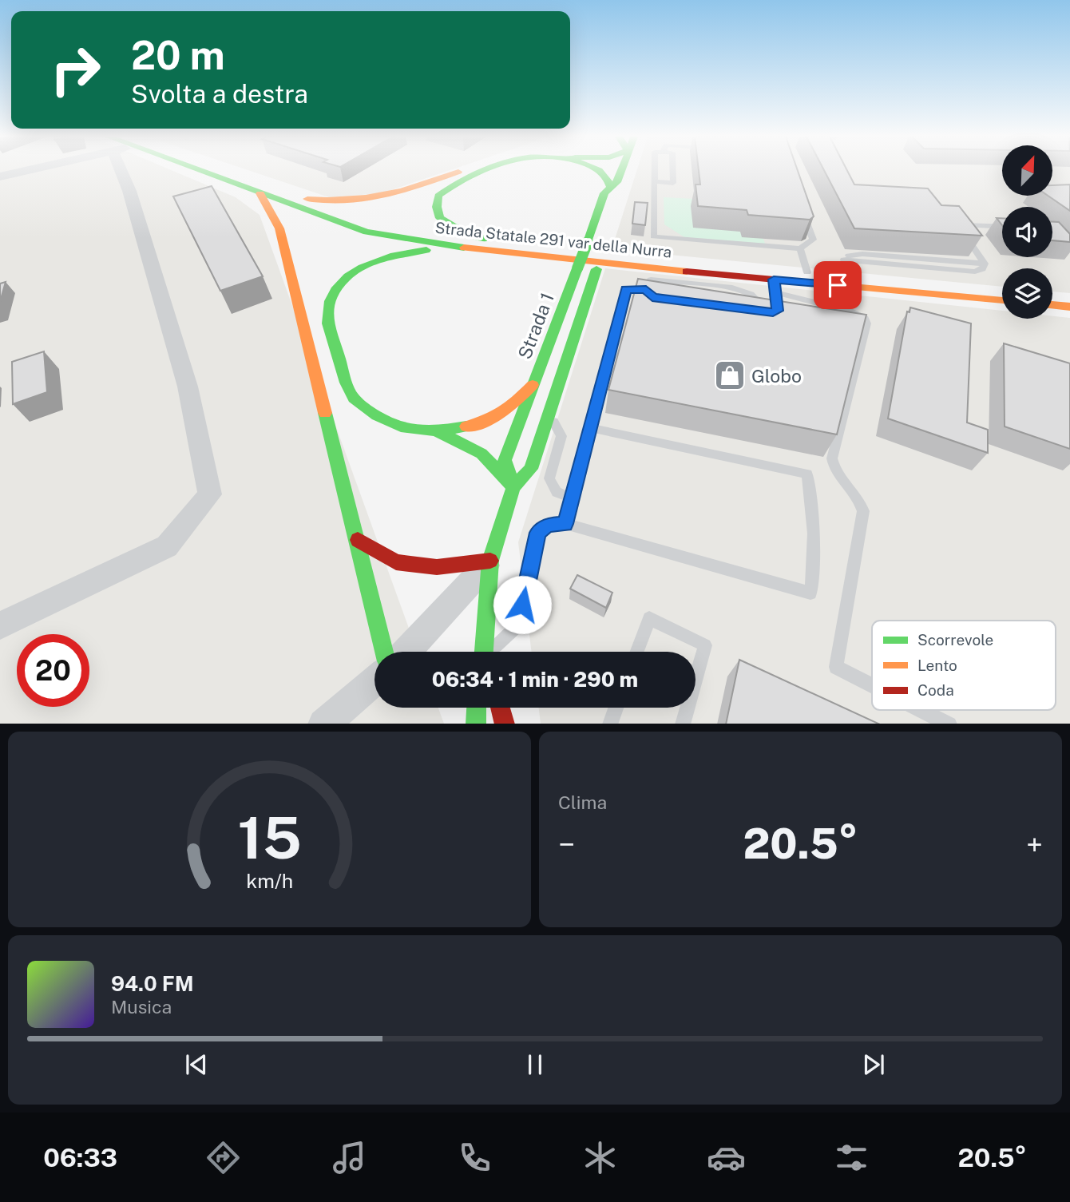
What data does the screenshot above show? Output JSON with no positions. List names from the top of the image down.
{
  "streets": {
    "main road": ["Strada Statale 291 var della Nurra", "Strada 1"]
  },
  "places": {
    "shop": ["Globo"]
  },
  "legend": ["Scorrevole", "Lento", "Coda"],
  "north": "top right",
  "page": {
    "turn": ["20 m", "Svolta a destra"],
    "limit": "20",
    "trip": "06:34 · 1 min · 290 m",
    "tile": "Clima",
    "heat": ["−", "20.5°", "+"],
    "song": ["94.0 FM", "Musica"],
    "tabs": ["06:33", "20.5°"],
    "gauge": ["15", "km/h"]
  }
}
